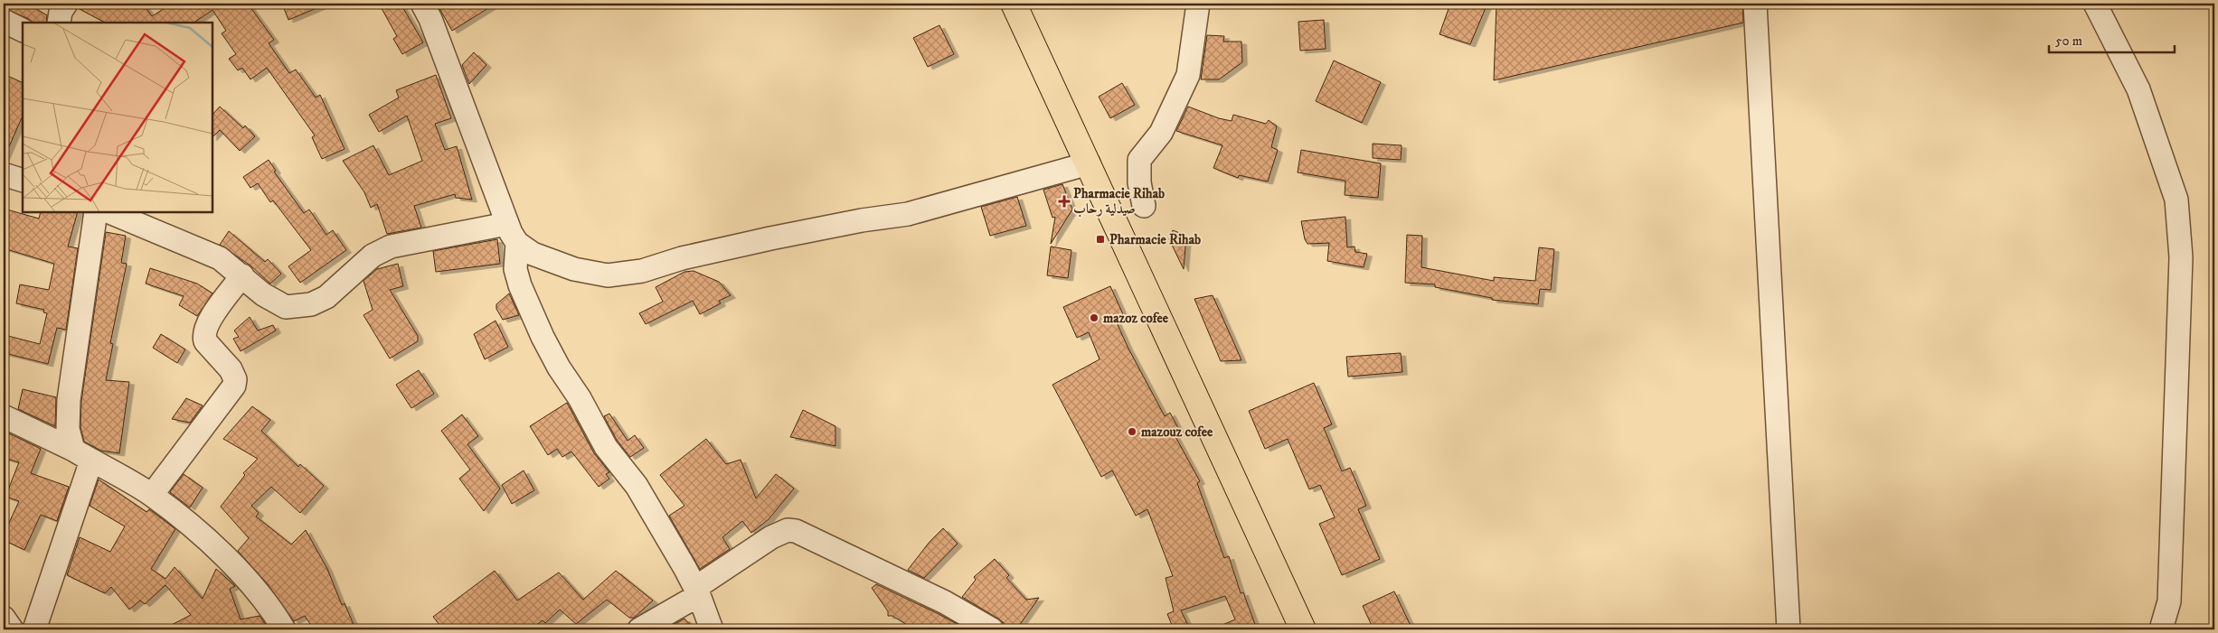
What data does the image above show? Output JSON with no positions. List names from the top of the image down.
{
  "places": {
    "health": ["Pharmacie Rihab صيدلية رحاب"],
    "transit": ["Pharmacie Rihab"],
    "other": ["mazoz cofee", "mazouz cofee"]
  },
  "scale_bar": "50 m"
}
